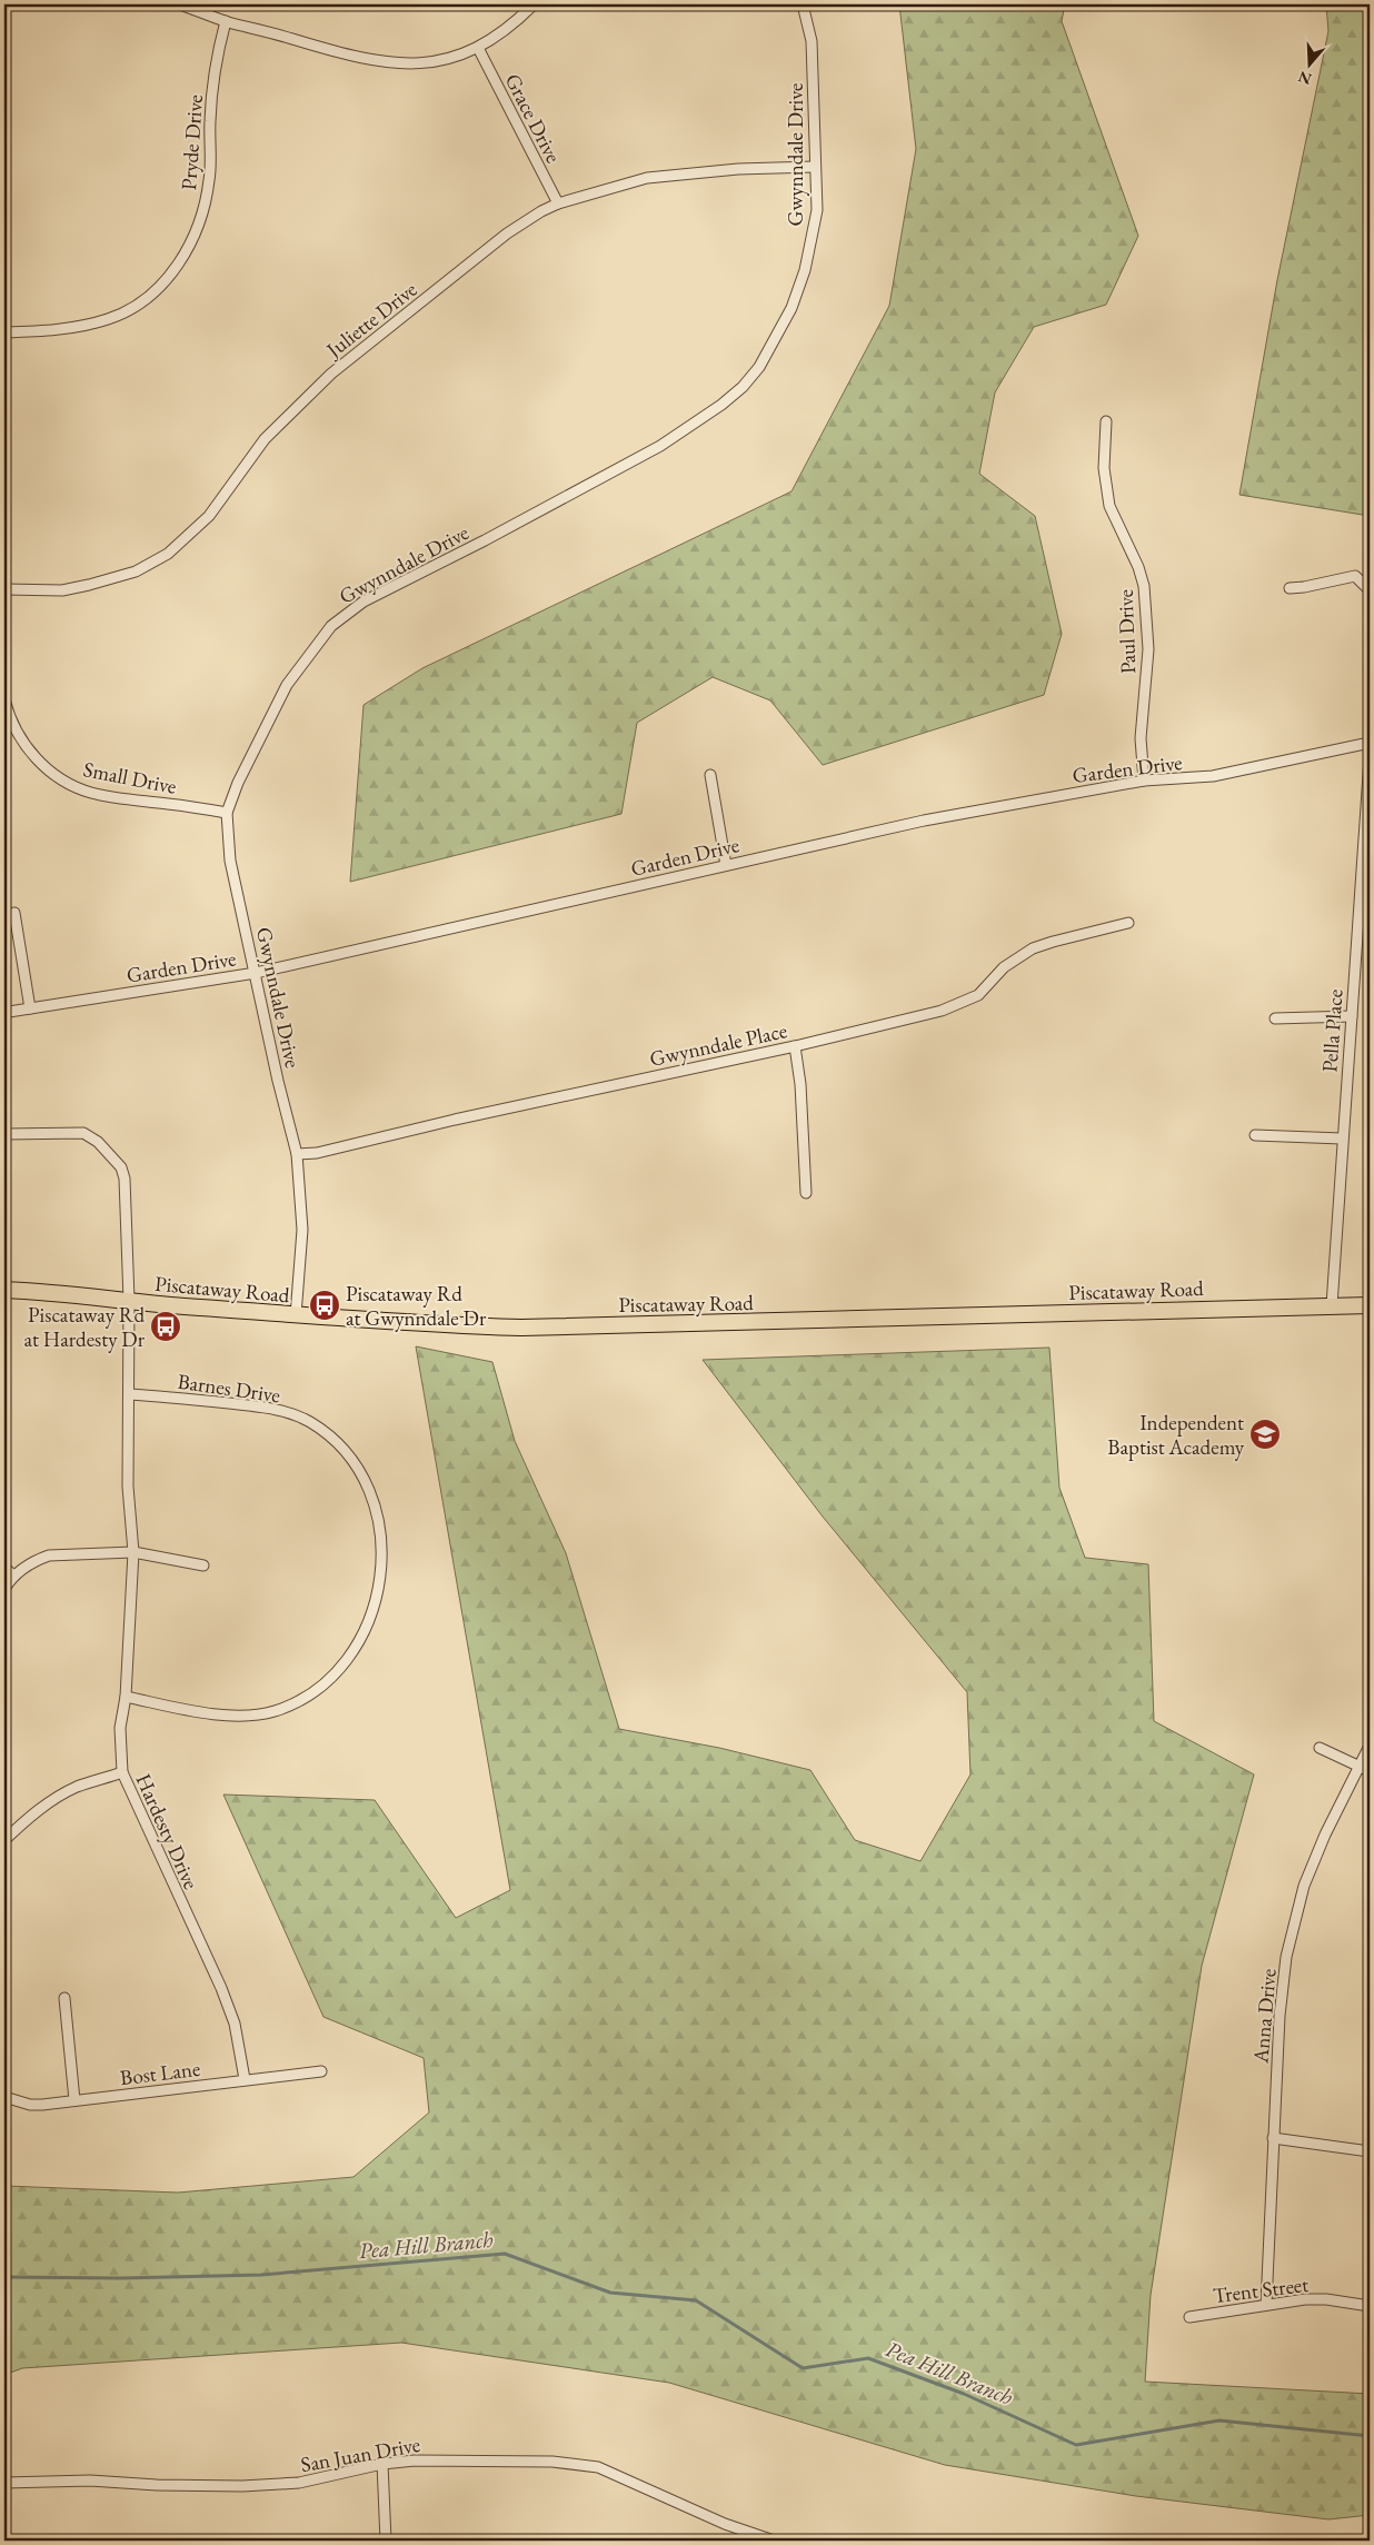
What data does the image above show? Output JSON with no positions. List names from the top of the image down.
{
  "streets": {
    "main road": ["Piscataway Road"],
    "street": [
      "Grace Drive",
      "Pryde Drive",
      "Gwynndale Drive",
      "Juliette Drive",
      "Paul Drive",
      "Garden Drive",
      "Small Drive",
      "Pella Place",
      "Gwynndale Place",
      "Barnes Drive",
      "Hardesty Drive",
      "Anna Drive",
      "Bost Lane",
      "Trent Street",
      "San Juan Drive"
    ]
  },
  "crossings": [
    ["Grace Drive", "Juliette Drive"],
    ["Gwynndale Drive", "Juliette Drive"],
    ["Gwynndale Drive", "Garden Drive"],
    ["Gwynndale Drive", "Small Drive"],
    ["Gwynndale Drive", "Gwynndale Place"],
    ["Gwynndale Drive", "Piscataway Road"],
    ["Paul Drive", "Garden Drive"],
    ["Pella Place", "Piscataway Road"],
    ["Piscataway Road", "Hardesty Drive"],
    ["Barnes Drive", "Hardesty Drive"],
    ["Hardesty Drive", "Bost Lane"],
    ["Anna Drive", "Trent Street"]
  ],
  "water": ["Pea Hill Branch"],
  "places": {
    "bus stop": ["Piscataway Rd at Gwynndale Dr", "Piscataway Rd at Hardesty Dr"],
    "school or university": ["Independent Baptist Academy"]
  },
  "north": "bottom"
}
